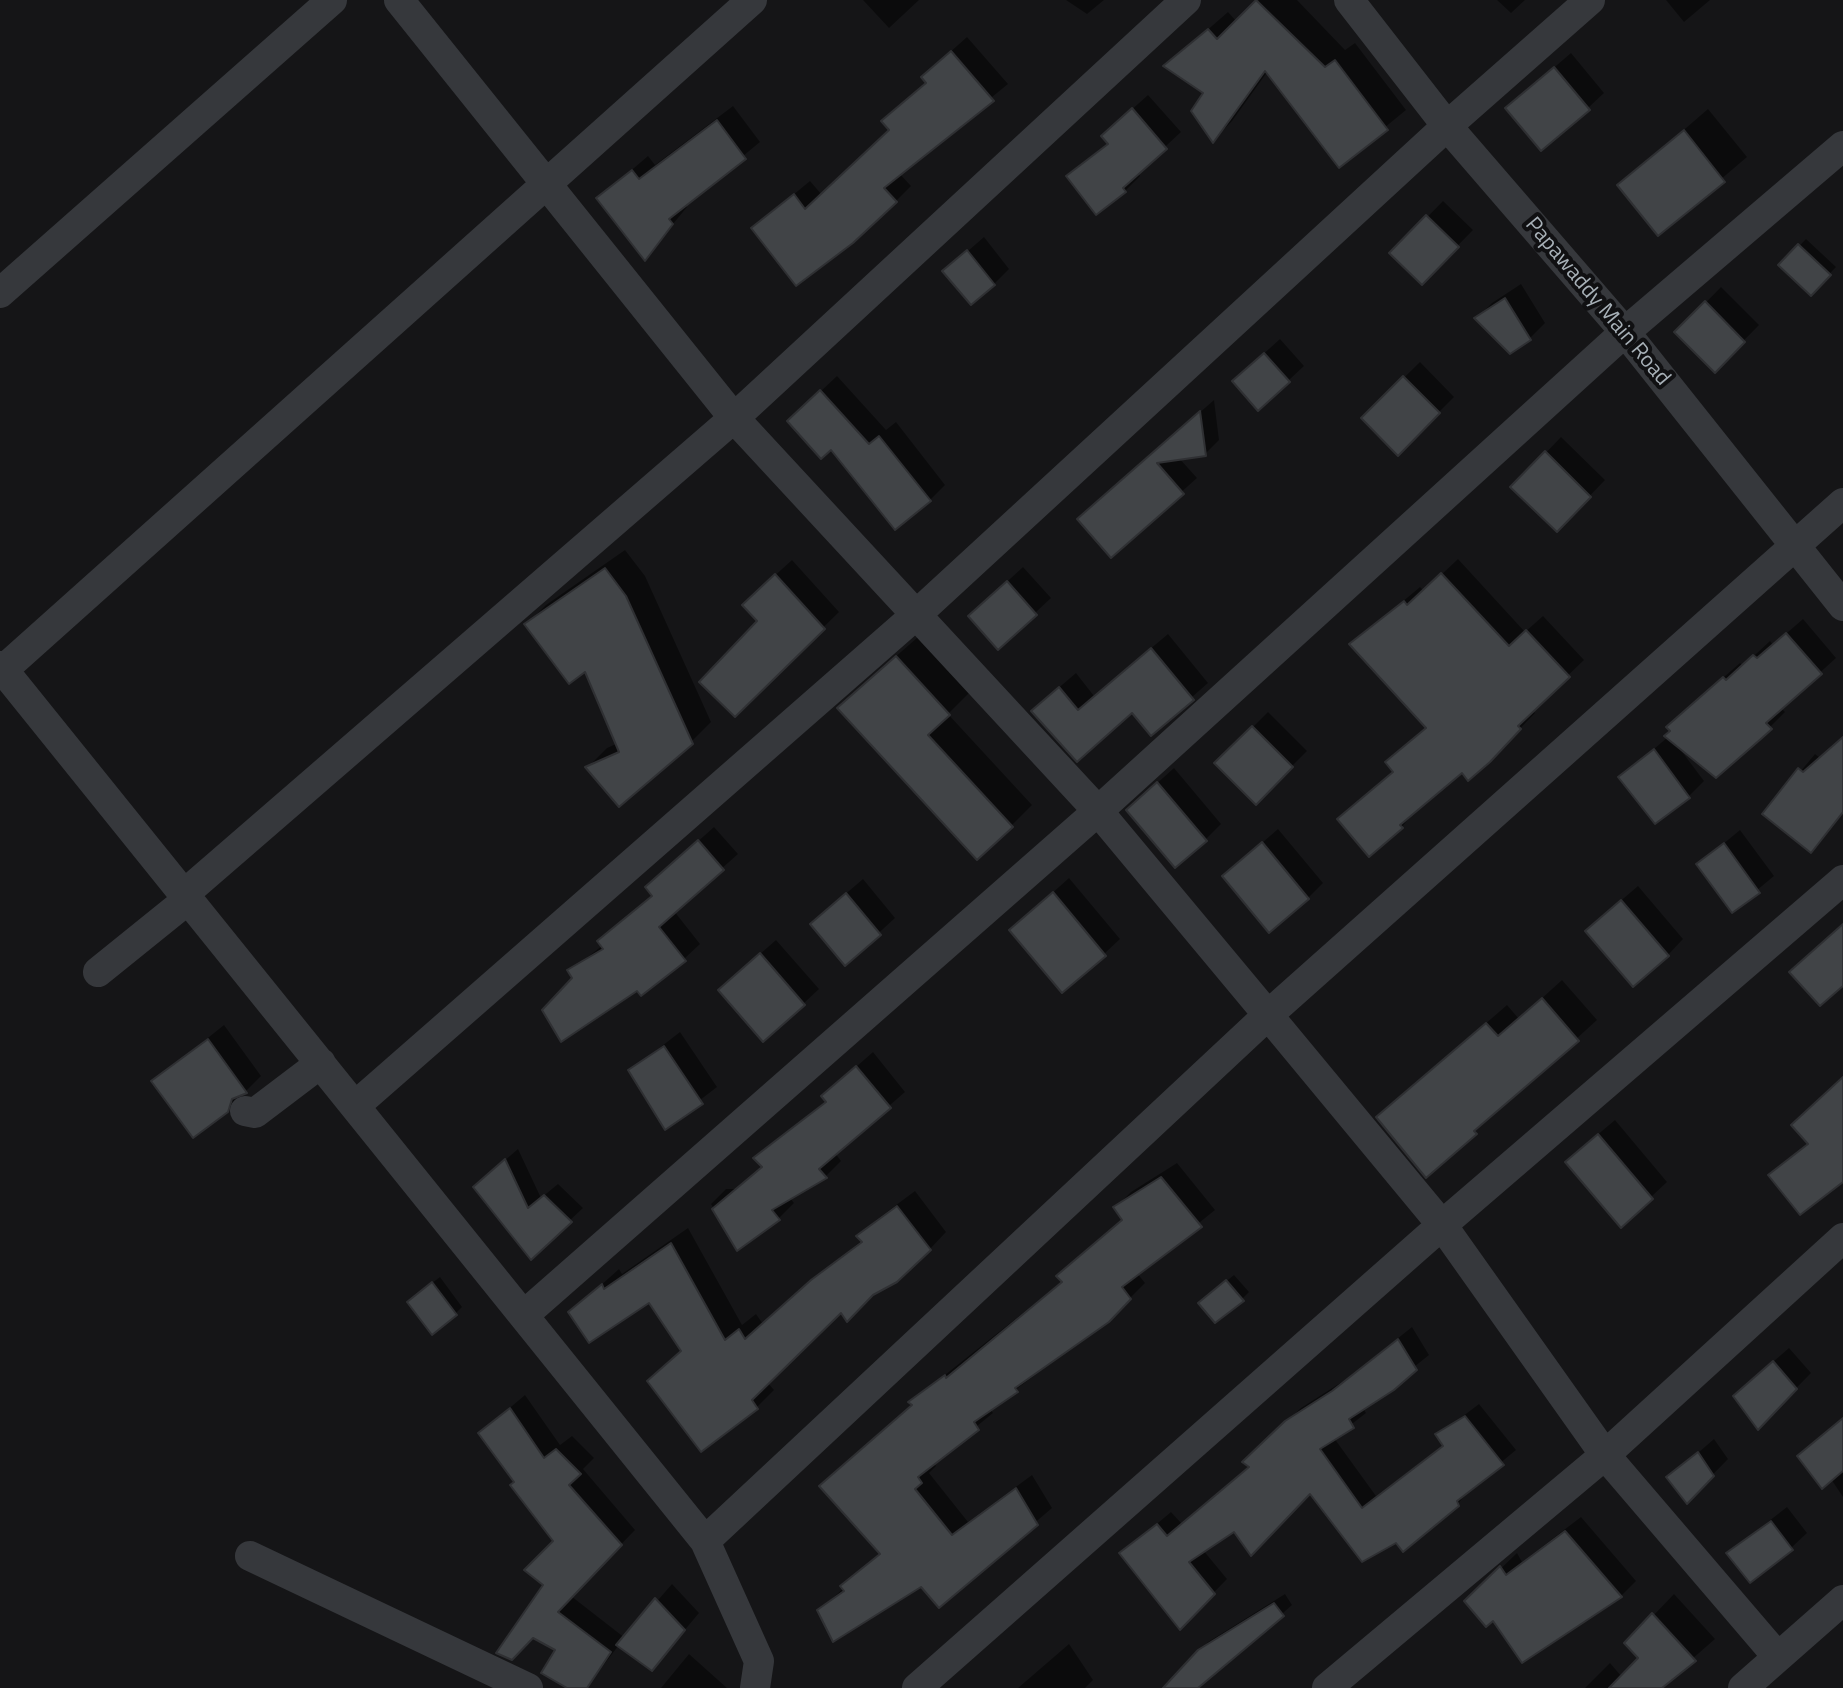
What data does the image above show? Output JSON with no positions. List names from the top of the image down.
{
  "streets": {
    "street": ["Papawaddy Main Road"]
  }
}
